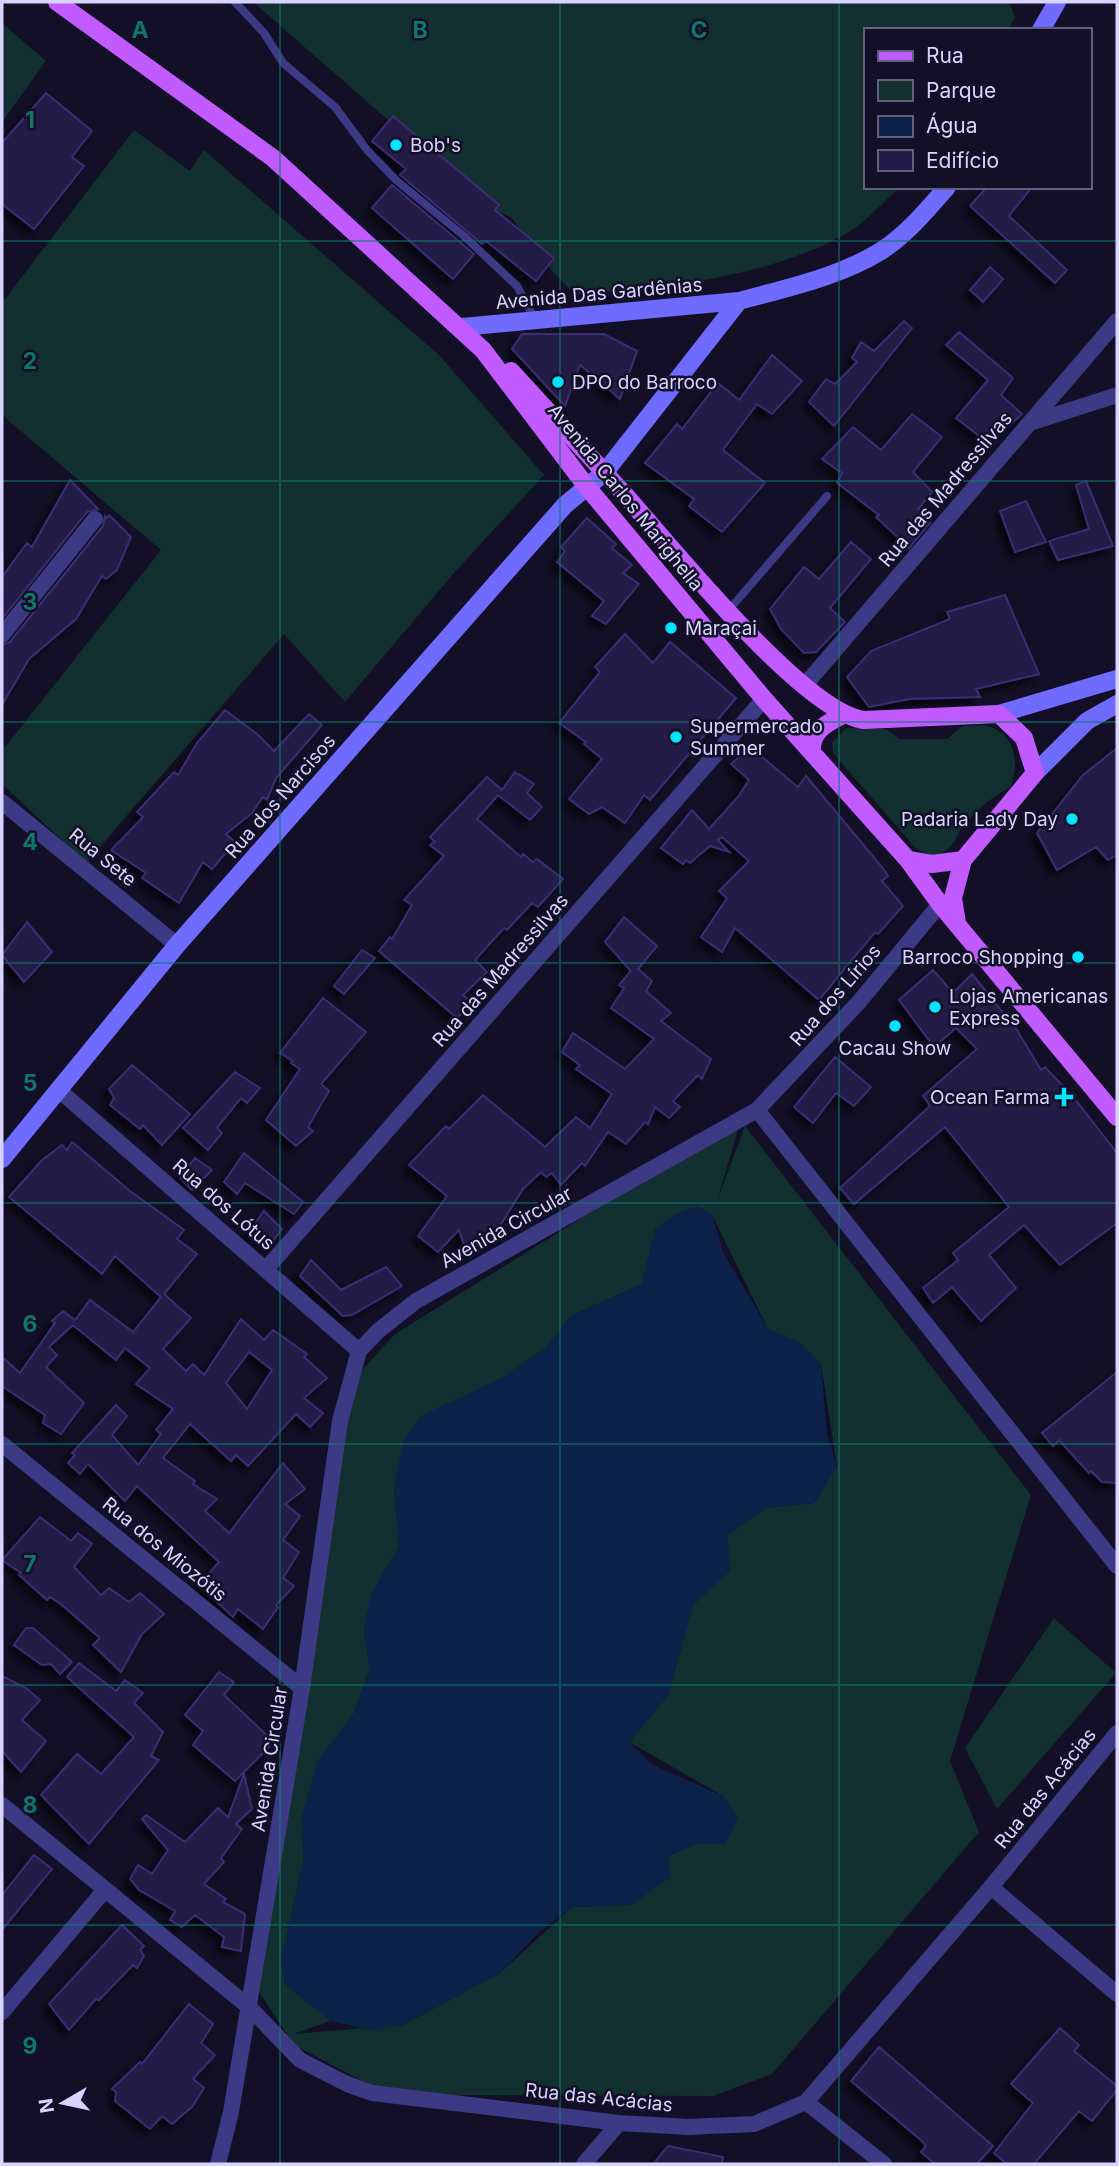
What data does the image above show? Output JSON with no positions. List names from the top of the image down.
{
  "streets": {
    "main road": ["Avenida Carlos Marighella"],
    "street": [
      "Avenida Das Gardênias",
      "Rua das Madressilvas",
      "Rua dos Narcisos",
      "Rua Sete",
      "Rua dos Lírios",
      "Rua dos Lótus",
      "Avenida Circular",
      "Rua dos Miozótis",
      "Rua das Acácias"
    ]
  },
  "crossings": [
    ["Avenida Das Gardênias", "Avenida Carlos Marighella"],
    ["Rua das Madressilvas", "Avenida Carlos Marighella"],
    ["Rua das Madressilvas", "Rua dos Lótus"],
    ["Avenida Carlos Marighella", "Rua dos Narcisos"],
    ["Avenida Carlos Marighella", "Rua dos Lírios"],
    ["Rua dos Narcisos", "Rua Sete"],
    ["Rua dos Narcisos", "Rua dos Lótus"],
    ["Rua dos Lírios", "Avenida Circular"],
    ["Rua dos Lótus", "Avenida Circular"],
    ["Avenida Circular", "Rua dos Miozótis"],
    ["Avenida Circular", "Rua das Acácias"]
  ],
  "places": {
    "other": [
      "Bob's",
      "DPO do Barroco",
      "Maraçai",
      "Supermercado Summer",
      "Padaria Lady Day",
      "Barroco Shopping",
      "Lojas Americanas Express",
      "Cacau Show"
    ],
    "health": ["Ocean Farma"]
  },
  "legend": [
    "Rua",
    "Parque",
    "Água",
    "Edifício"
  ],
  "north": "left",
  "grid": {
    "columns": ["A", "B", "C"],
    "rows": [
      "1",
      "2",
      "3",
      "4",
      "5",
      "6",
      "7",
      "8",
      "9"
    ]
  }
}
